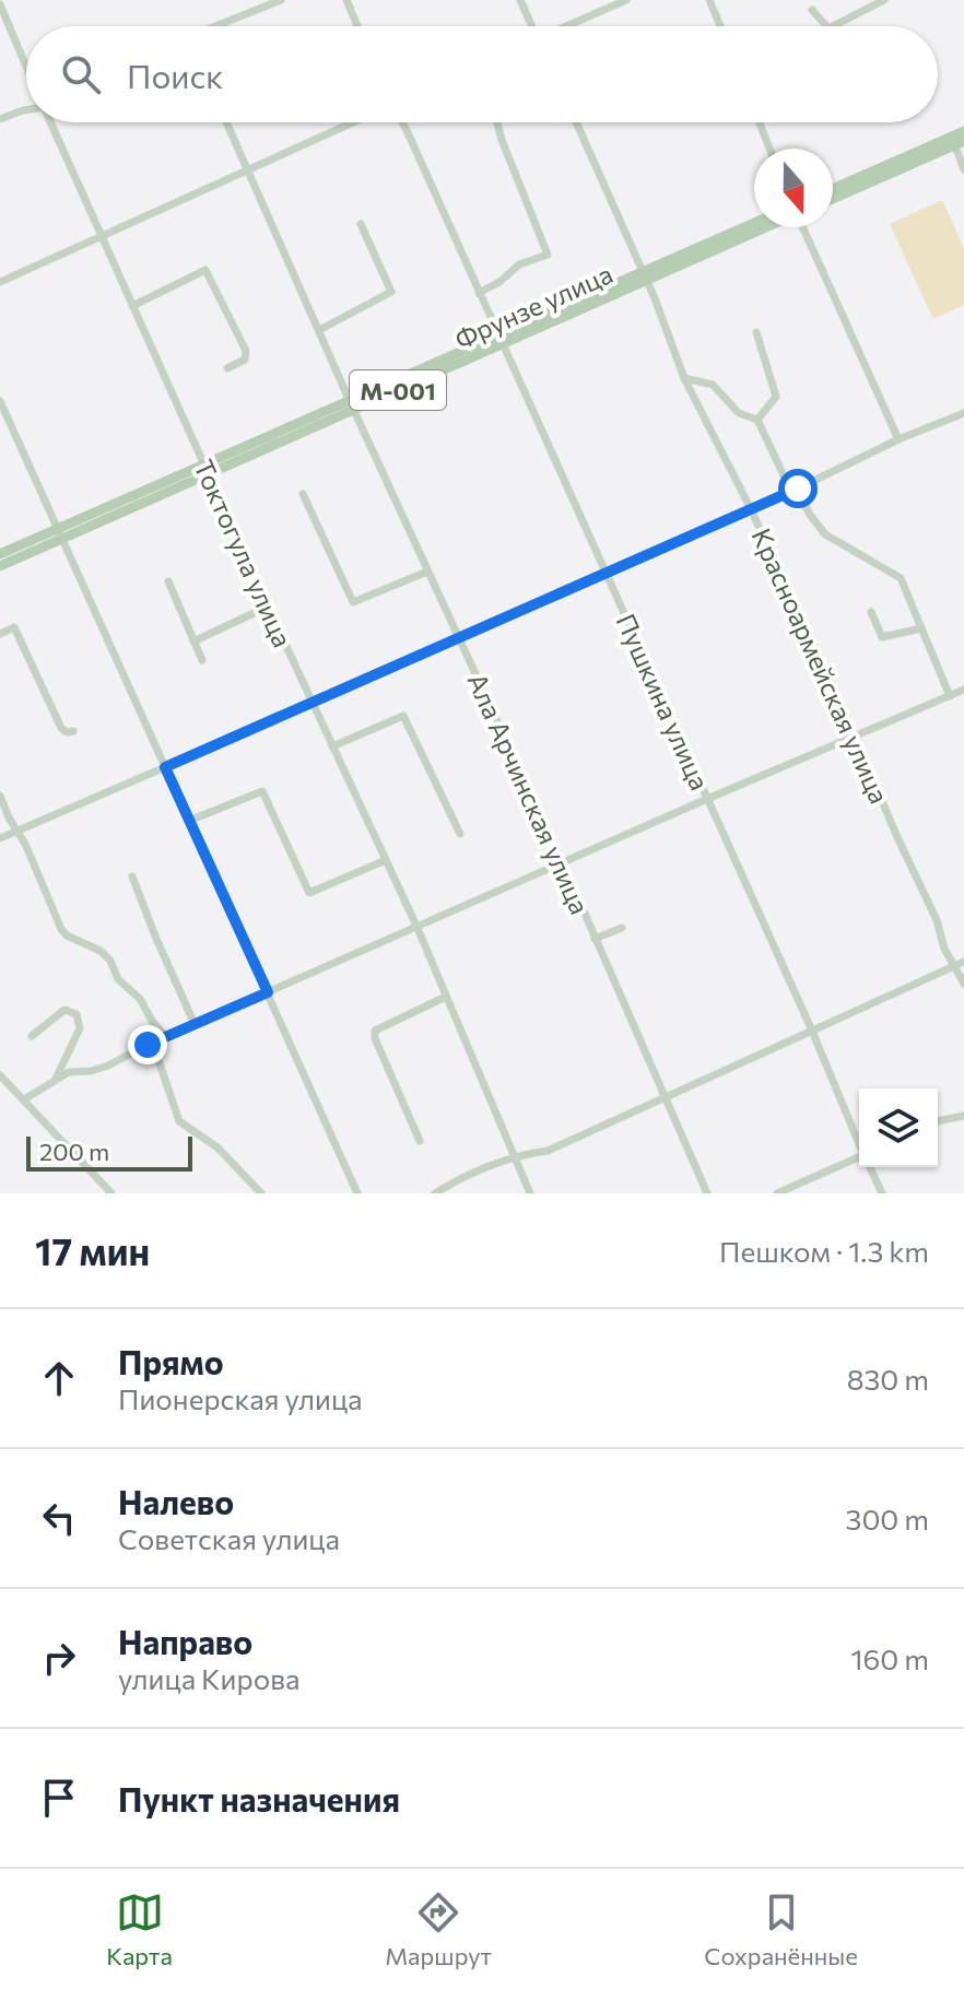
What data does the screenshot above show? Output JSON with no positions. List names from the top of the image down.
{
  "streets": {
    "main road": ["Фрунзе улица", "M-001"],
    "street": [
      "Токтогула улица",
      "Красноармейская улица",
      "Пушкина улица",
      "Ала Арчинская улица"
    ]
  },
  "crossings": [
    ["Фрунзе улица", "Токтогула улица"],
    ["Фрунзе улица", "Красноармейская улица"],
    ["Фрунзе улица", "Пушкина улица"],
    ["Фрунзе улица", "Ала Арчинская улица"]
  ],
  "scale_bar": "200 m",
  "north": "bottom",
  "page": {
    "search": "Поиск",
    "scale": "200 m",
    "heading": ["17 мин", "Пешком · 1.3 km"],
    "list": [
      ["Прямо", "Пионерская улица", "830 m"],
      ["Налево", "Советская улица", "300 m"],
      ["Направо", "улица Кирова", "160 m"],
      "Пункт назначения"
    ],
    "nav": ["Карта", "Маршрут", "Сохранённые"]
  }
}
